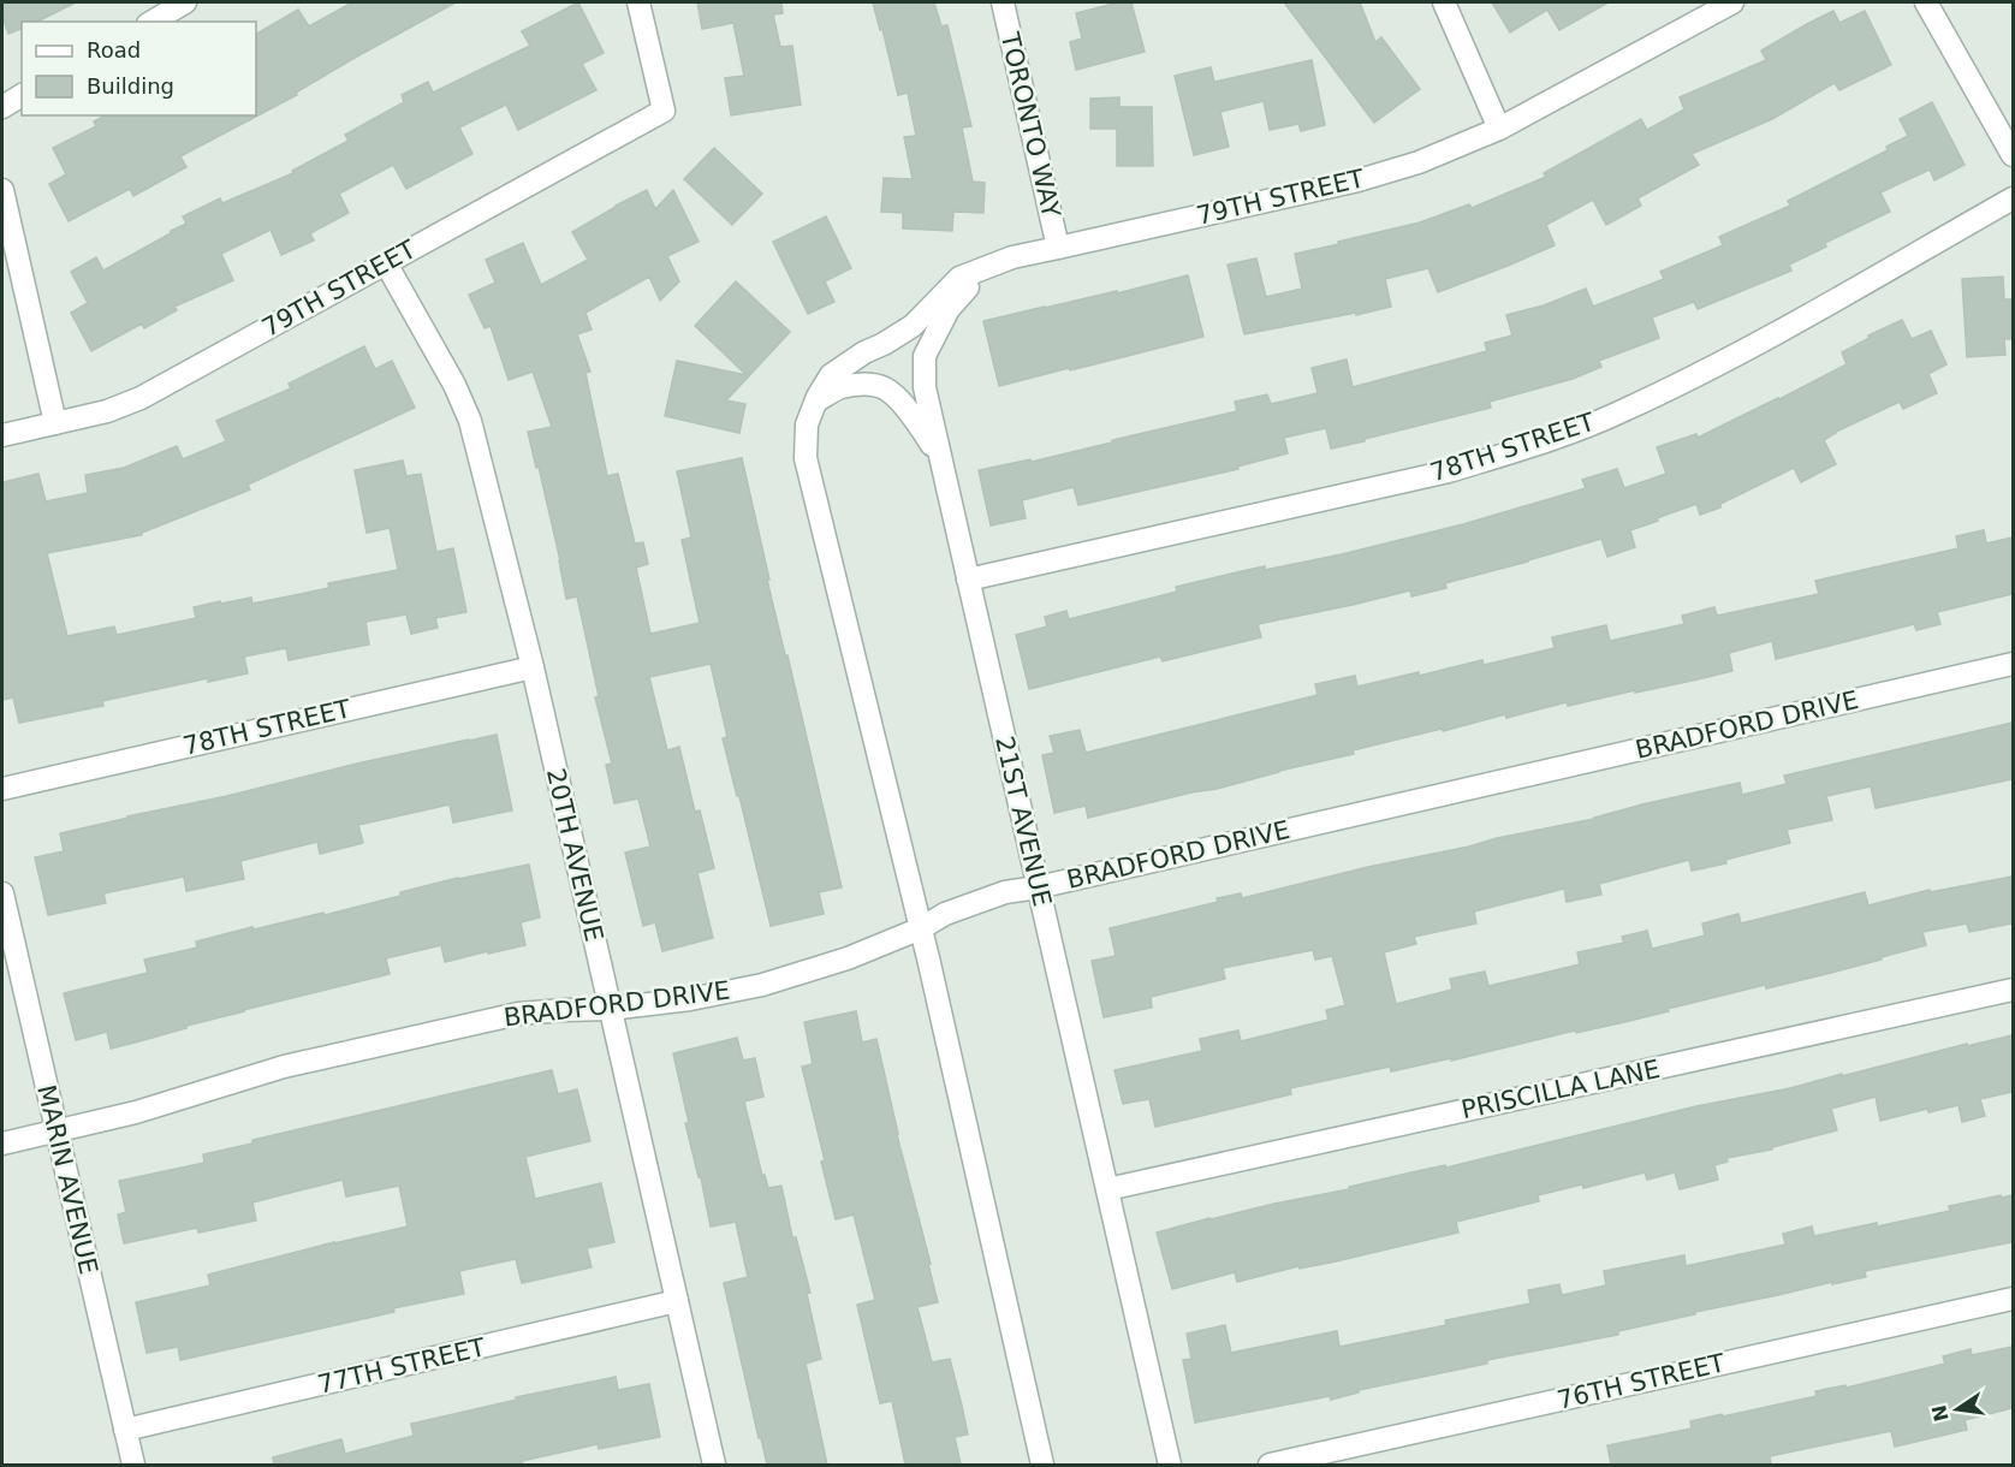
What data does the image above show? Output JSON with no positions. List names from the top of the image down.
{
  "streets": {
    "street": [
      "TORONTO WAY",
      "79TH STREET",
      "78TH STREET",
      "BRADFORD DRIVE",
      "21ST AVENUE",
      "20TH AVENUE",
      "PRISCILLA LANE",
      "MARIN AVENUE",
      "77TH STREET",
      "76TH STREET"
    ]
  },
  "crossings": [
    ["TORONTO WAY", "79TH STREET"],
    ["TORONTO WAY", "21ST AVENUE"],
    ["79TH STREET", "21ST AVENUE"],
    ["79TH STREET", "20TH AVENUE"],
    ["78TH STREET", "21ST AVENUE"],
    ["78TH STREET", "20TH AVENUE"],
    ["BRADFORD DRIVE", "21ST AVENUE"],
    ["BRADFORD DRIVE", "20TH AVENUE"],
    ["BRADFORD DRIVE", "MARIN AVENUE"],
    ["21ST AVENUE", "PRISCILLA LANE"],
    ["20TH AVENUE", "77TH STREET"],
    ["MARIN AVENUE", "77TH STREET"]
  ],
  "legend": ["Road", "Building"],
  "north": "left"
}
